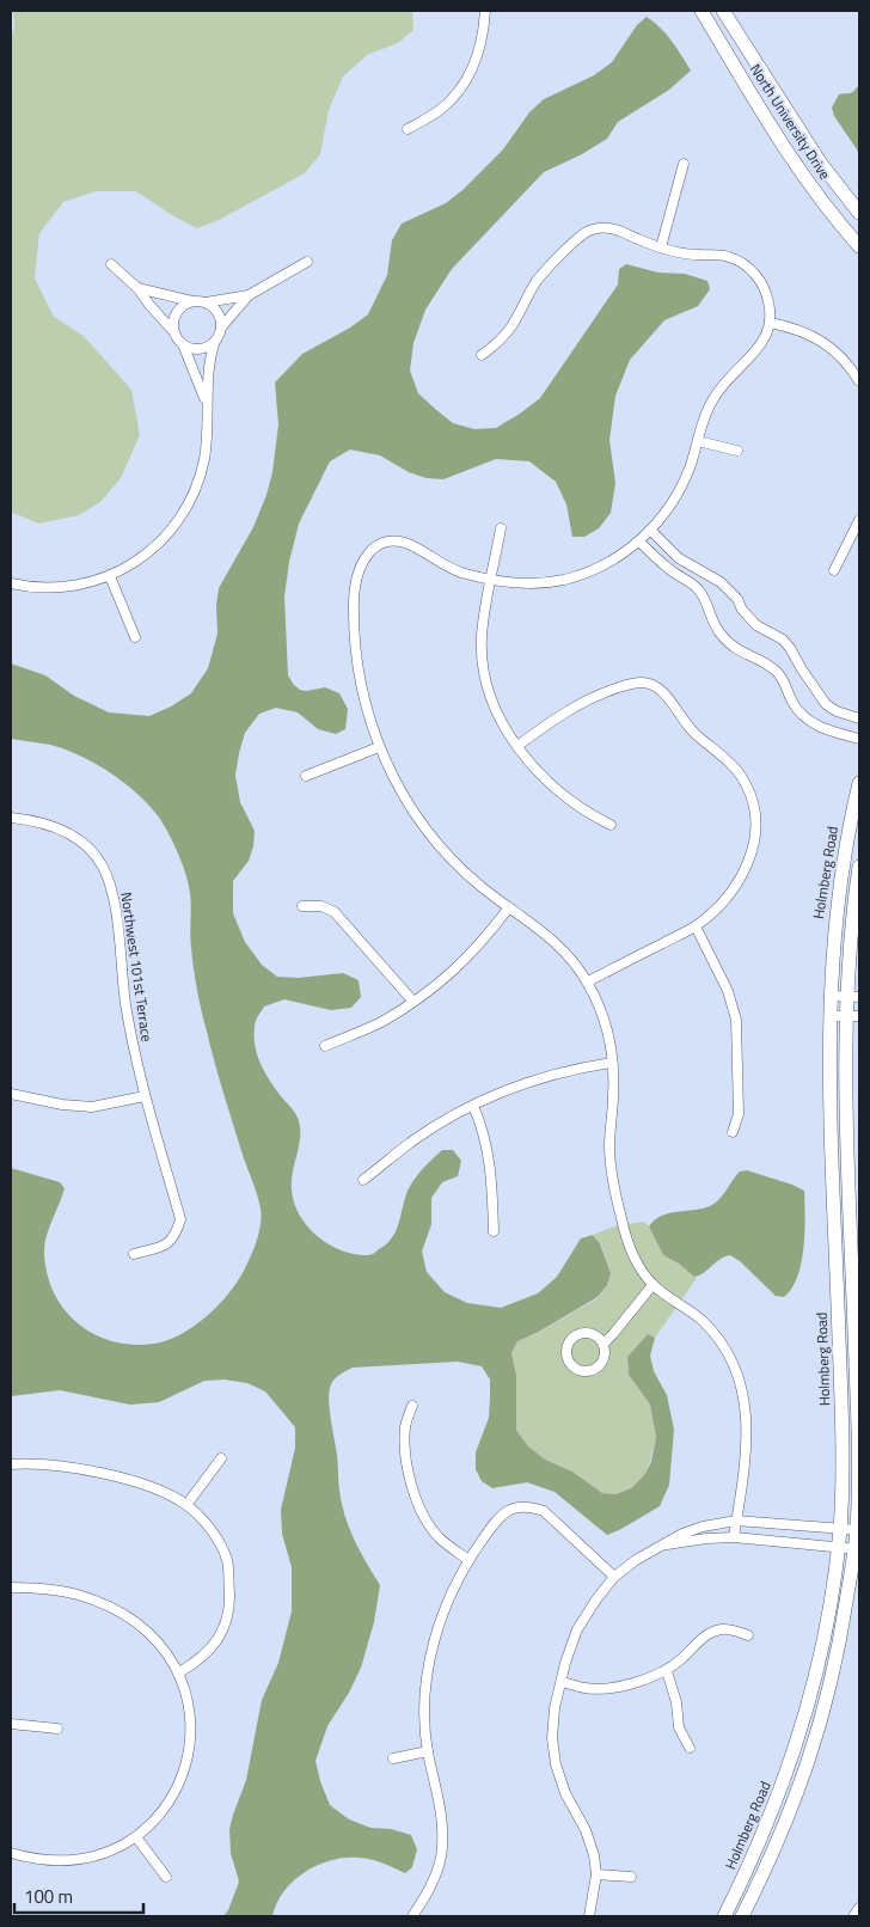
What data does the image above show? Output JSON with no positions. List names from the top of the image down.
{
  "streets": {
    "street": ["North University Drive", "Holmberg Road", "Northwest 101st Terrace"]
  },
  "scale_bar": "100 m"
}
